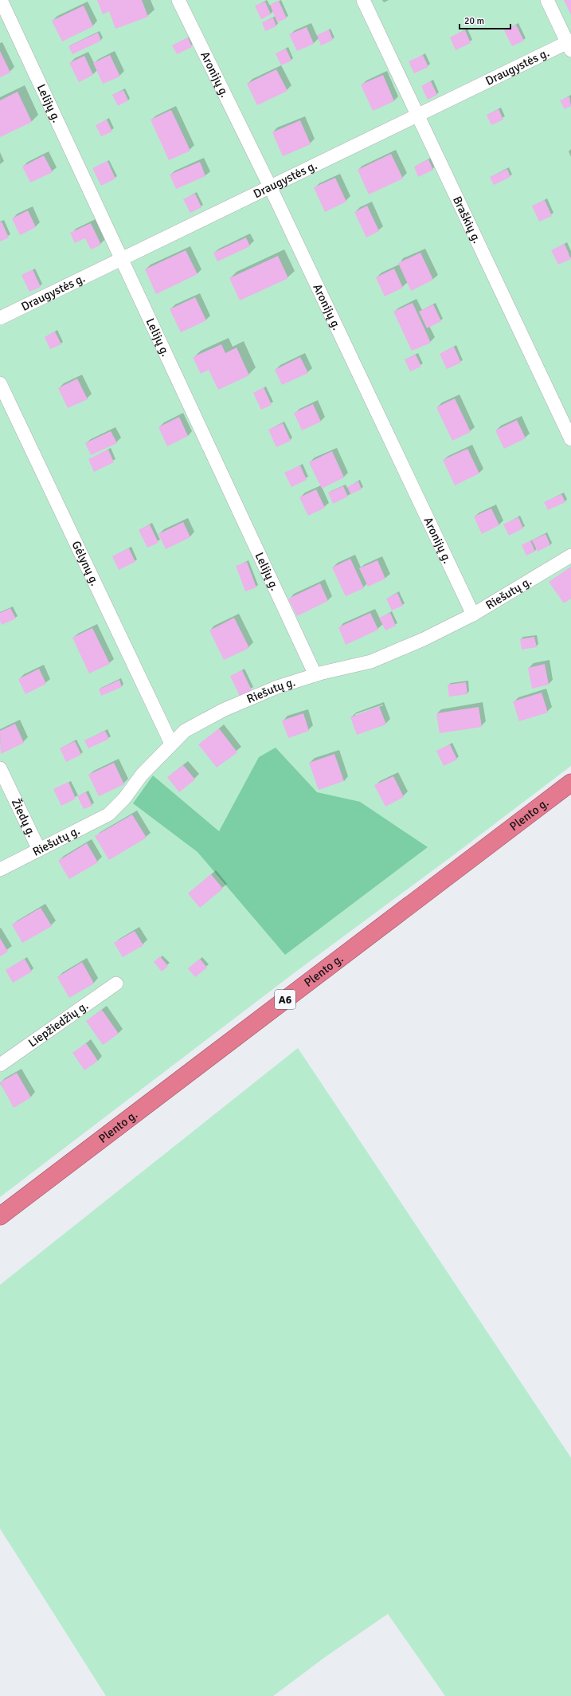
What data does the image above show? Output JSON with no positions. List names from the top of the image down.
{
  "streets": {
    "highway": ["Plento g.", "A6"],
    "street": [
      "Draugystės g.",
      "Aronijų g.",
      "Lelijų g.",
      "Braškių g.",
      "Gėlynų g.",
      "Riešutų g.",
      "Žiedų g.",
      "Liepžiedžių g."
    ]
  },
  "crossings": [
    ["Draugystės g.", "Aronijų g."],
    ["Draugystės g.", "Lelijų g."],
    ["Draugystės g.", "Braškių g."],
    ["Aronijų g.", "Riešutų g."],
    ["Lelijų g.", "Riešutų g."],
    ["Gėlynų g.", "Riešutų g."],
    ["Riešutų g.", "Žiedų g."]
  ],
  "scale_bar": "20 m"
}
